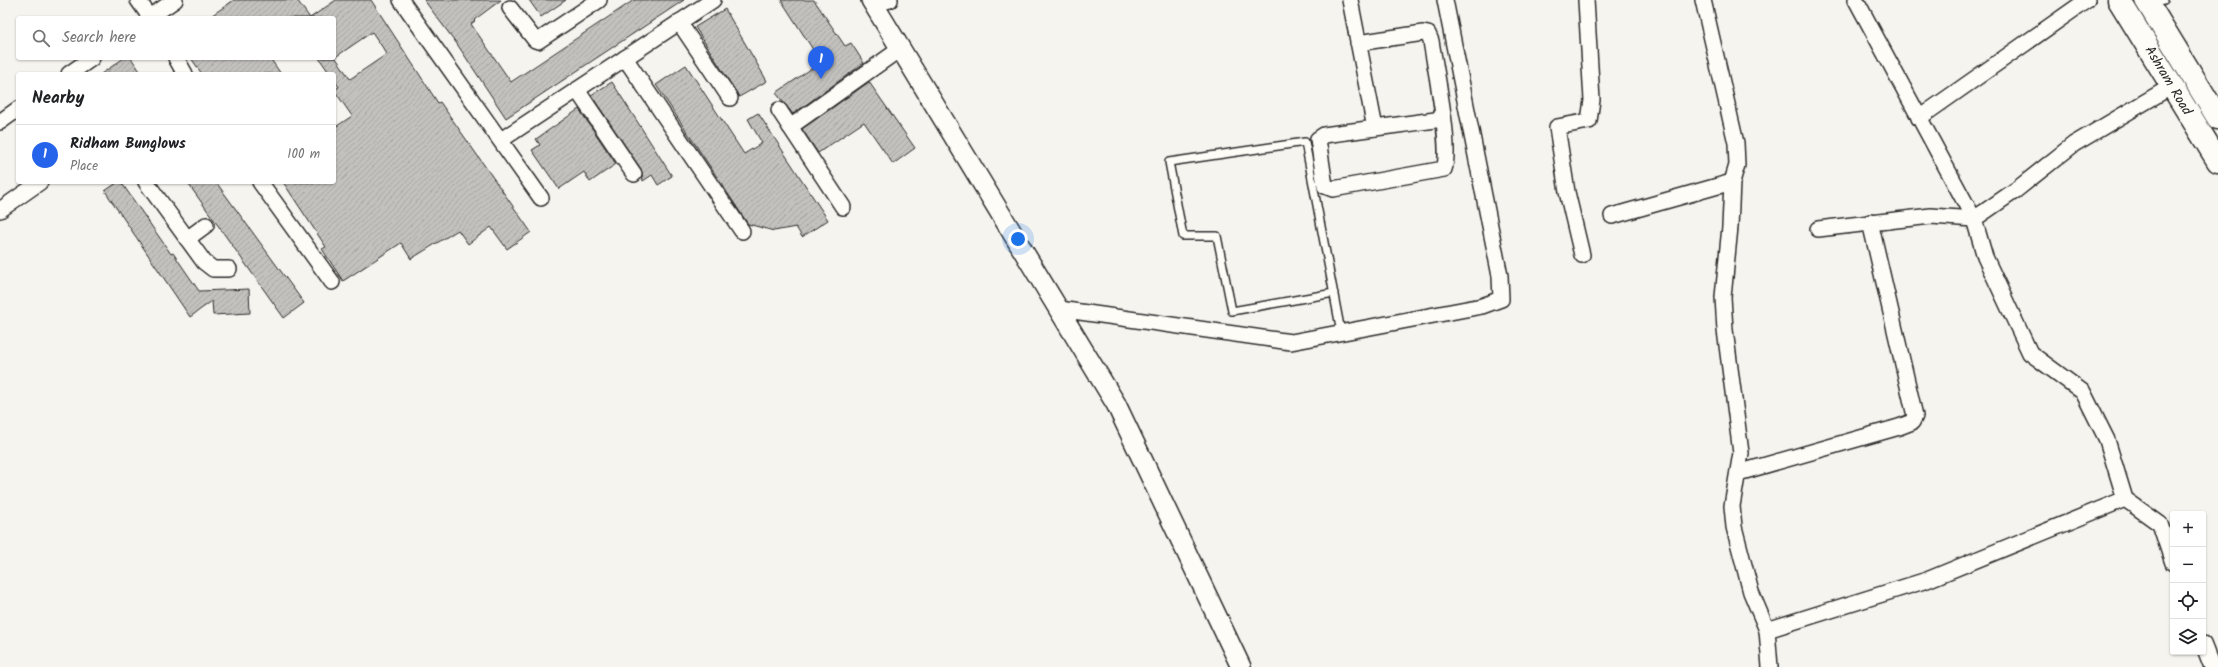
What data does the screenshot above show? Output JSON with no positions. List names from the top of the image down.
{
  "streets": {
    "main road": ["Ashram Road"]
  },
  "page": {
    "search": "Search here",
    "pins": "1",
    "heading": "Nearby",
    "list": [
      {
        "mark": "1",
        "name": "Ridham Bunglows",
        "note": "Place",
        "value": "100 m"
      }
    ],
    "map_buttons": ["+", "−"]
  }
}
